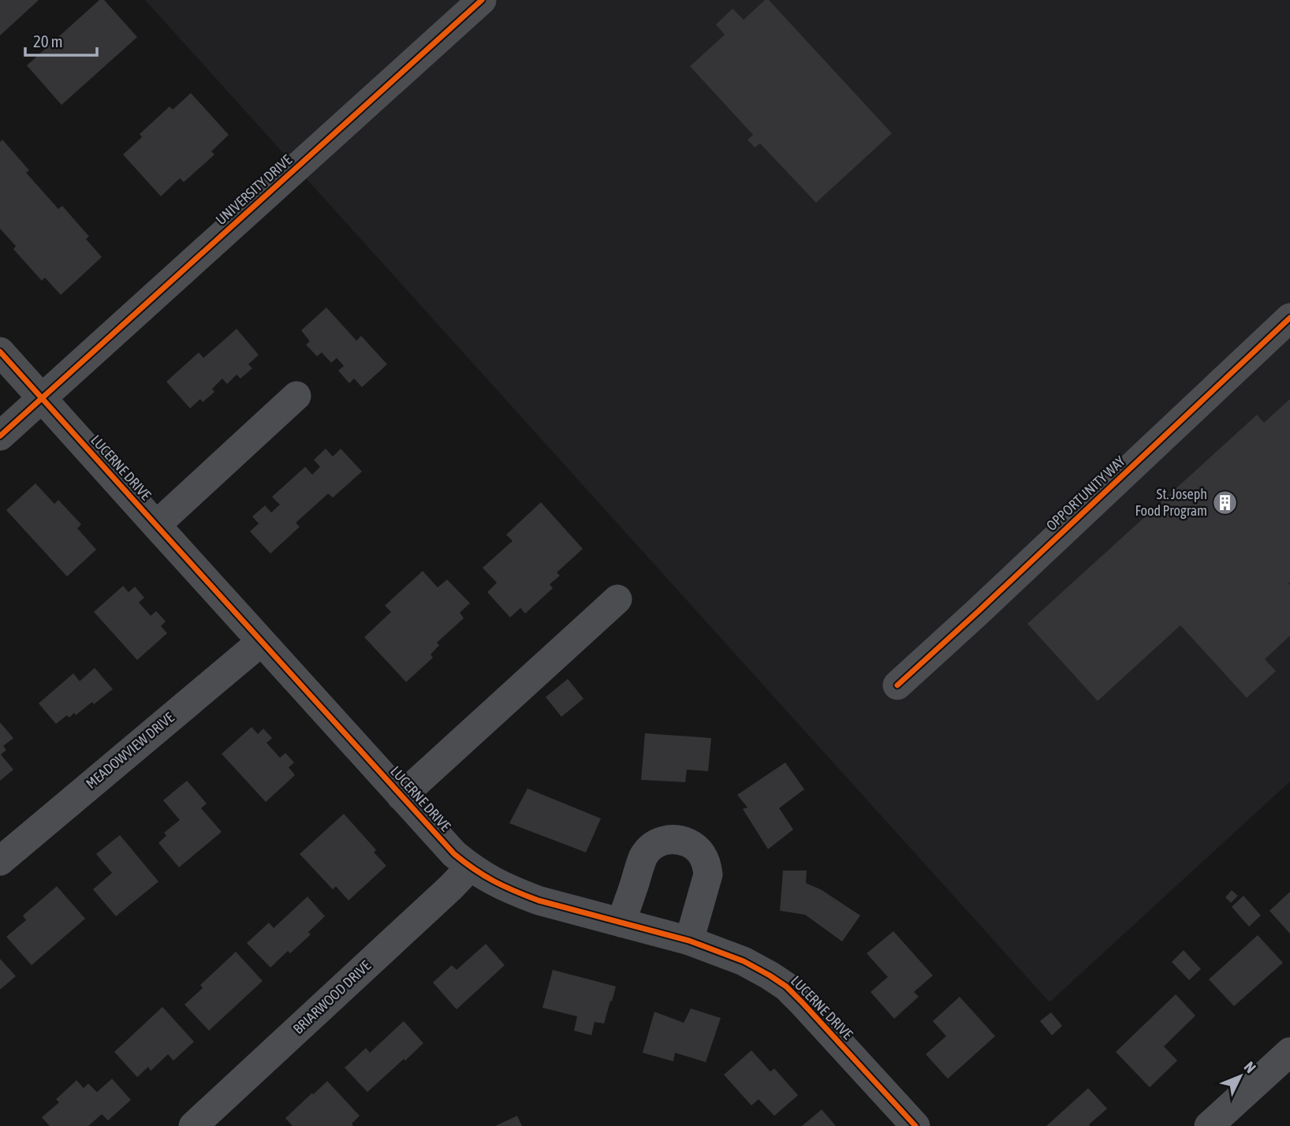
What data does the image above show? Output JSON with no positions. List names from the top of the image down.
{
  "streets": {
    "street": [
      "UNIVERSITY DRIVE",
      "LUCERNE DRIVE",
      "OPPORTUNITY WAY",
      "MEADOWVIEW DRIVE",
      "BRIARWOOD DRIVE"
    ]
  },
  "crossings": [
    ["UNIVERSITY DRIVE", "LUCERNE DRIVE"],
    ["LUCERNE DRIVE", "MEADOWVIEW DRIVE"],
    ["LUCERNE DRIVE", "BRIARWOOD DRIVE"]
  ],
  "places": {
    "building": ["St. Joseph Food Program"]
  },
  "scale_bar": "20 m",
  "north": "top right"
}
